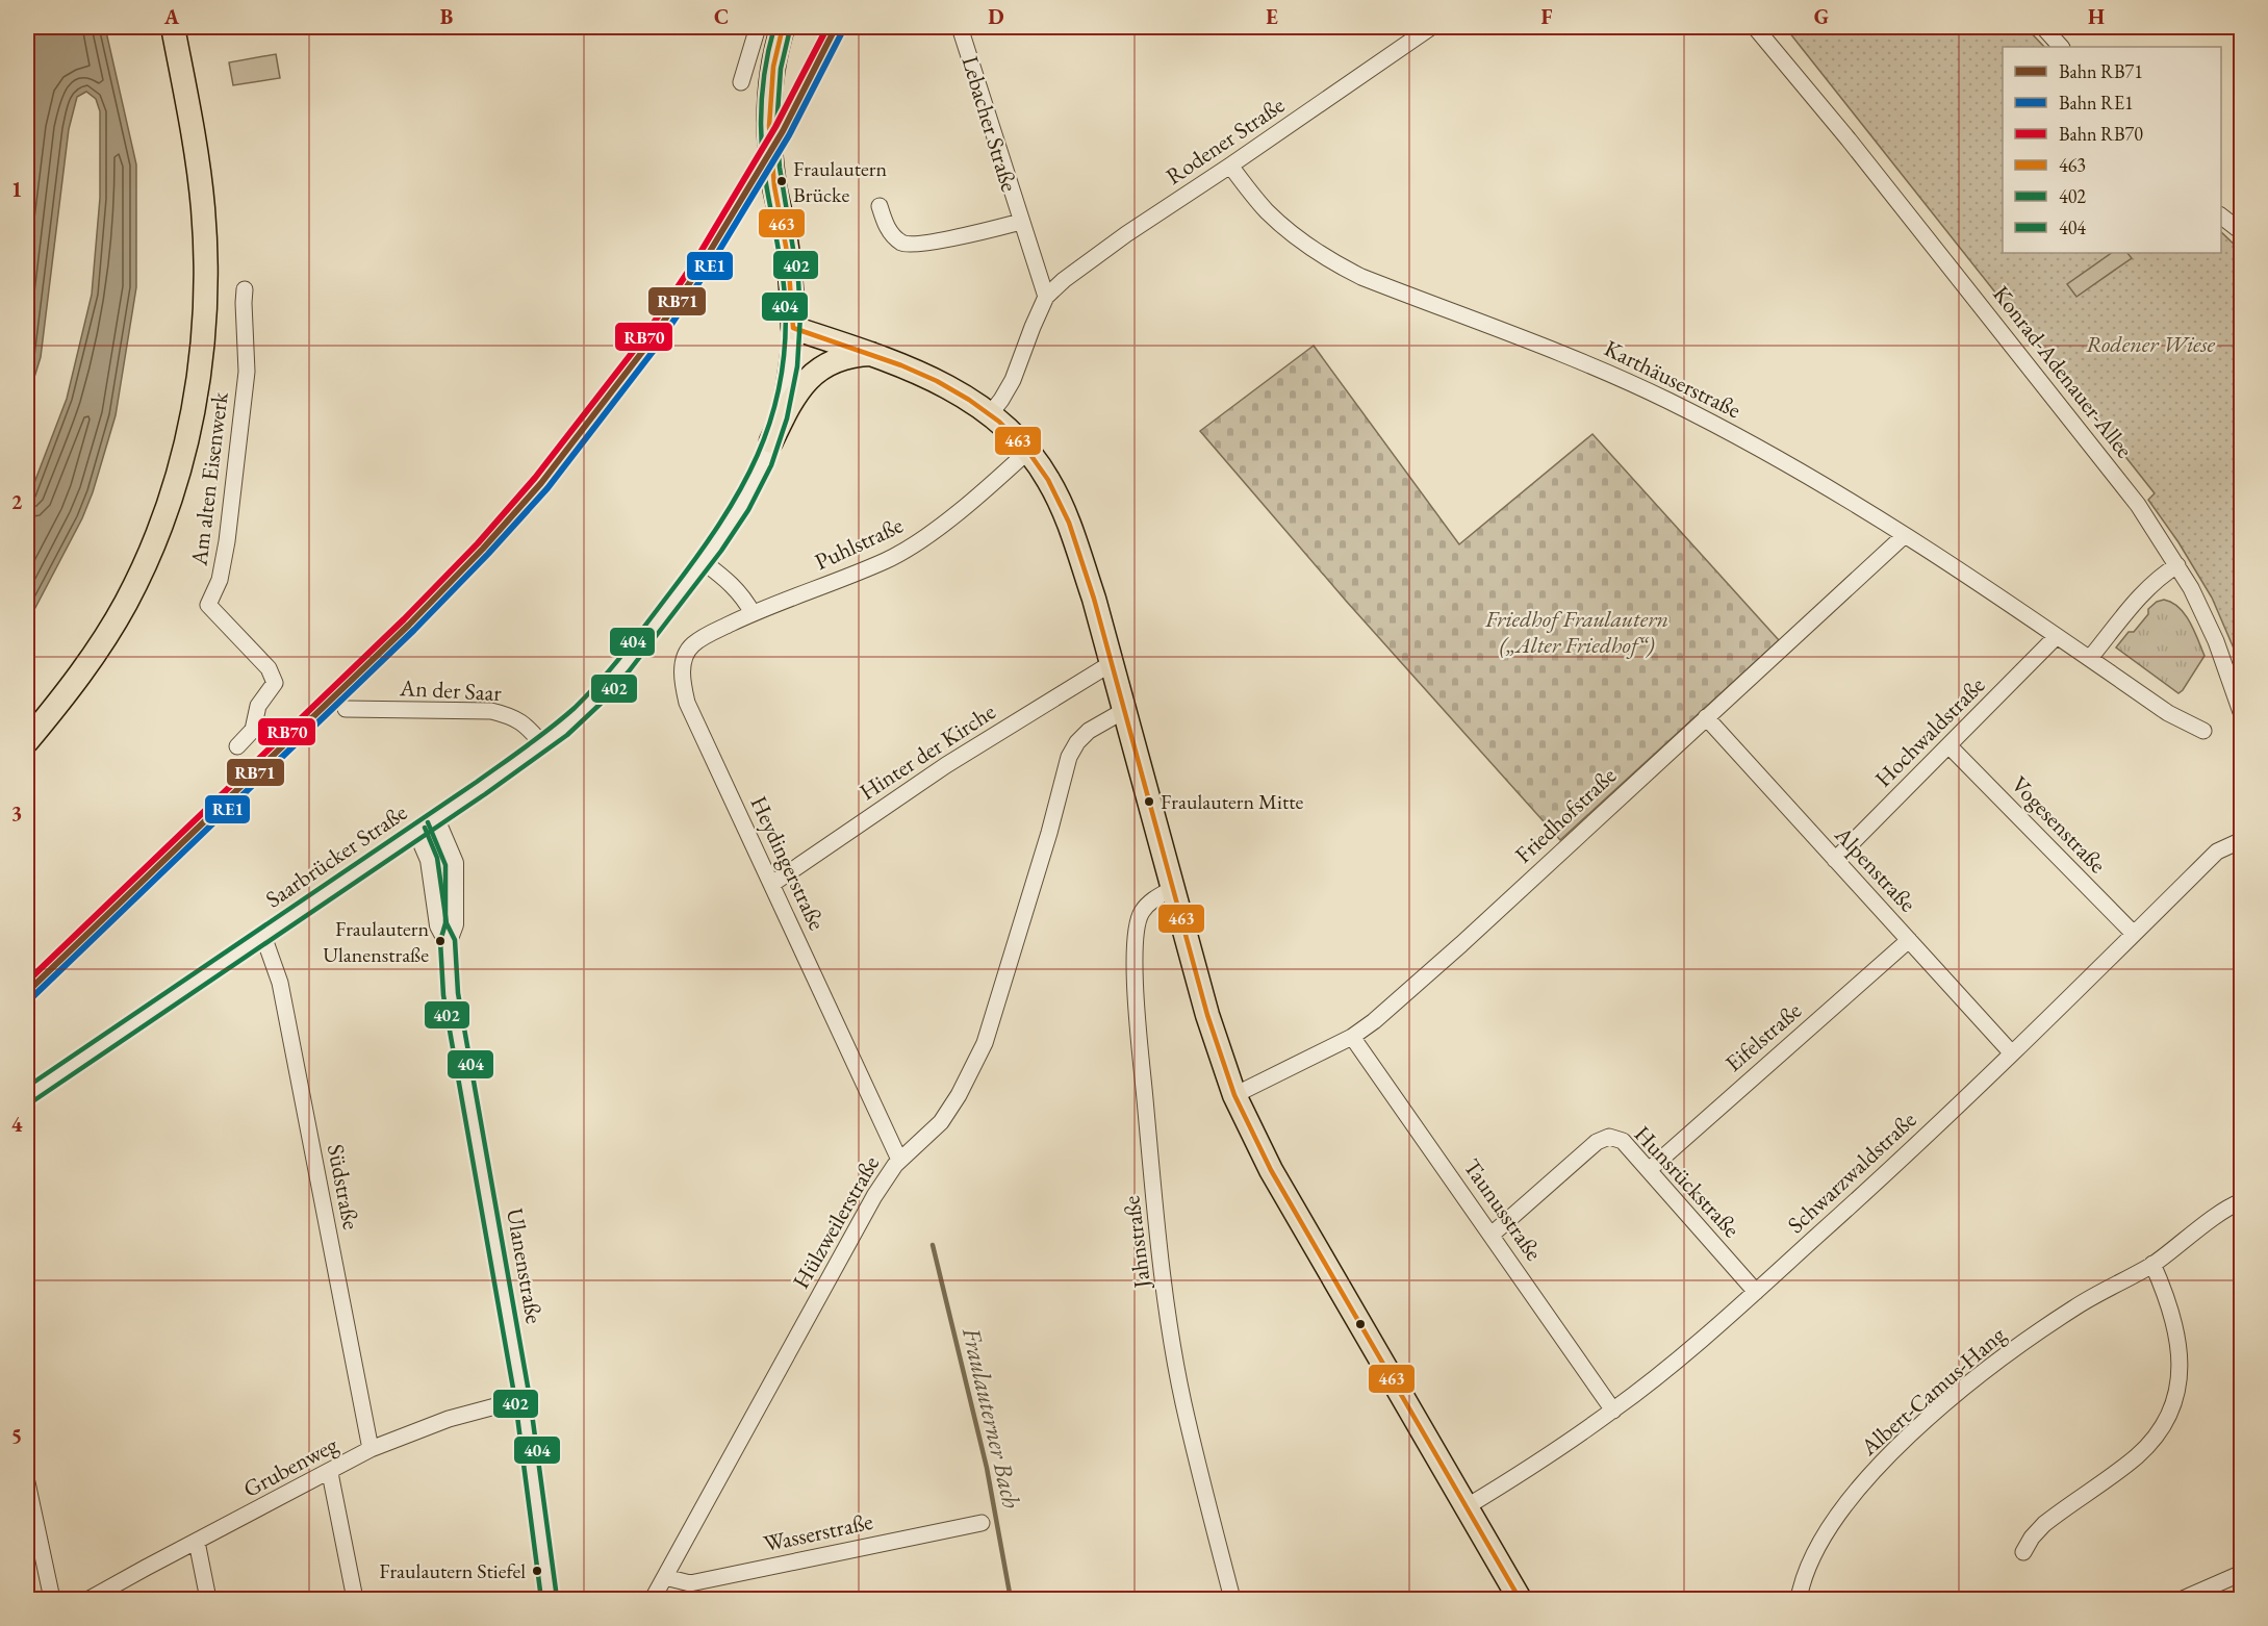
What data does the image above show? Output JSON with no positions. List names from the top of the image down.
{
  "streets": {
    "street": [
      "Lebacher Straße",
      "Rodener Straße",
      "Konrad-Adenauer-Allee",
      "Karthäuserstraße",
      "Am alten Eisenwerk",
      "Puhlstraße",
      "An der Saar",
      "Hochwaldstraße",
      "Hinter der Kirche",
      "Friedhofstraße",
      "Vogesenstraße",
      "Saarbrücker Straße",
      "Heydingerstraße",
      "Alpenstraße",
      "Eifelstraße",
      "Schwarzwaldstraße",
      "Hunsrückstraße",
      "Südstraße",
      "Taunusstraße",
      "Hülzweilerstraße",
      "Jahnstraße",
      "Ulanenstraße",
      "Albert-Camus-Hang",
      "Grubenweg",
      "Wasserstraße"
    ]
  },
  "crossings": [
    ["Lebacher Straße", "Rodener Straße"],
    ["Rodener Straße", "Karthäuserstraße"],
    ["Karthäuserstraße", "Hochwaldstraße"],
    ["Karthäuserstraße", "Friedhofstraße"],
    ["Puhlstraße", "Heydingerstraße"],
    ["An der Saar", "Saarbrücker Straße"],
    ["Hochwaldstraße", "Vogesenstraße"],
    ["Hochwaldstraße", "Alpenstraße"],
    ["Hinter der Kirche", "Heydingerstraße"],
    ["Friedhofstraße", "Alpenstraße"],
    ["Friedhofstraße", "Taunusstraße"],
    ["Vogesenstraße", "Schwarzwaldstraße"],
    ["Saarbrücker Straße", "Südstraße"],
    ["Saarbrücker Straße", "Ulanenstraße"],
    ["Heydingerstraße", "Hülzweilerstraße"],
    ["Alpenstraße", "Eifelstraße"],
    ["Alpenstraße", "Schwarzwaldstraße"],
    ["Eifelstraße", "Hunsrückstraße"],
    ["Schwarzwaldstraße", "Hunsrückstraße"],
    ["Schwarzwaldstraße", "Taunusstraße"],
    ["Hunsrückstraße", "Taunusstraße"],
    ["Südstraße", "Grubenweg"],
    ["Hülzweilerstraße", "Wasserstraße"],
    ["Ulanenstraße", "Grubenweg"]
  ],
  "water": ["Fraulauterner Bach"],
  "parks": ["Rodener Wiese", "Friedhof Fraulautern („Alter Friedhof“)"],
  "places": [
    "Fraulautern Brücke",
    "Fraulautern Mitte",
    "Fraulautern Ulanenstraße",
    "Fraulautern Stiefel"
  ],
  "lines": [
    "rail line RB71",
    "rail line RB70",
    "transit line 463",
    "transit line 404",
    "transit line 402",
    "rail line RE1"
  ],
  "legend": [
    "Bahn RB71",
    "Bahn RE1",
    "Bahn RB70",
    "463",
    "402",
    "404"
  ],
  "grid": {
    "columns": [
      "A",
      "B",
      "C",
      "D",
      "E",
      "F",
      "G",
      "H"
    ],
    "rows": [
      "1",
      "2",
      "3",
      "4",
      "5"
    ]
  }
}
